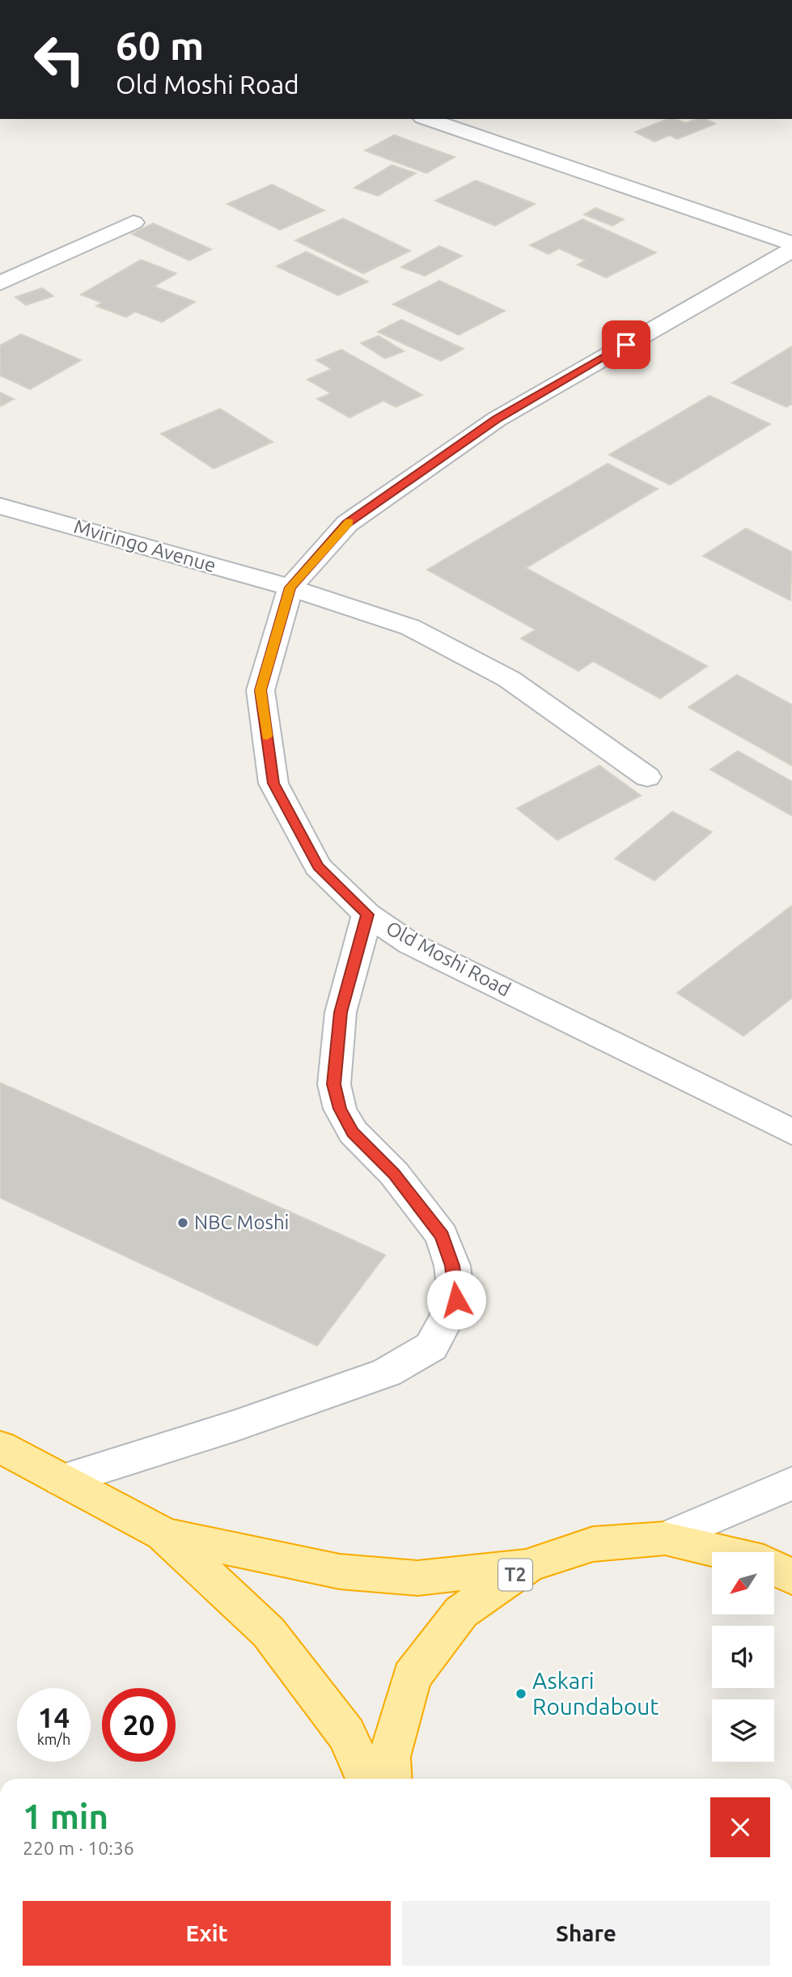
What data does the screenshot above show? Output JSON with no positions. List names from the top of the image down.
{
  "streets": {
    "highway": ["T2"],
    "street": ["Mviringo Avenue", "Old Moshi Road"]
  },
  "crossings": [
    ["Mviringo Avenue", "Old Moshi Road"]
  ],
  "places": ["NBC Moshi", "Askari Roundabout"],
  "north": "bottom left",
  "page": {
    "turn": ["60 m", "Old Moshi Road"],
    "speed": "14 km/h",
    "limit": "20",
    "heading": ["1 min", "220 m · 10:36"],
    "buttons": ["Exit", "Share"]
  }
}
